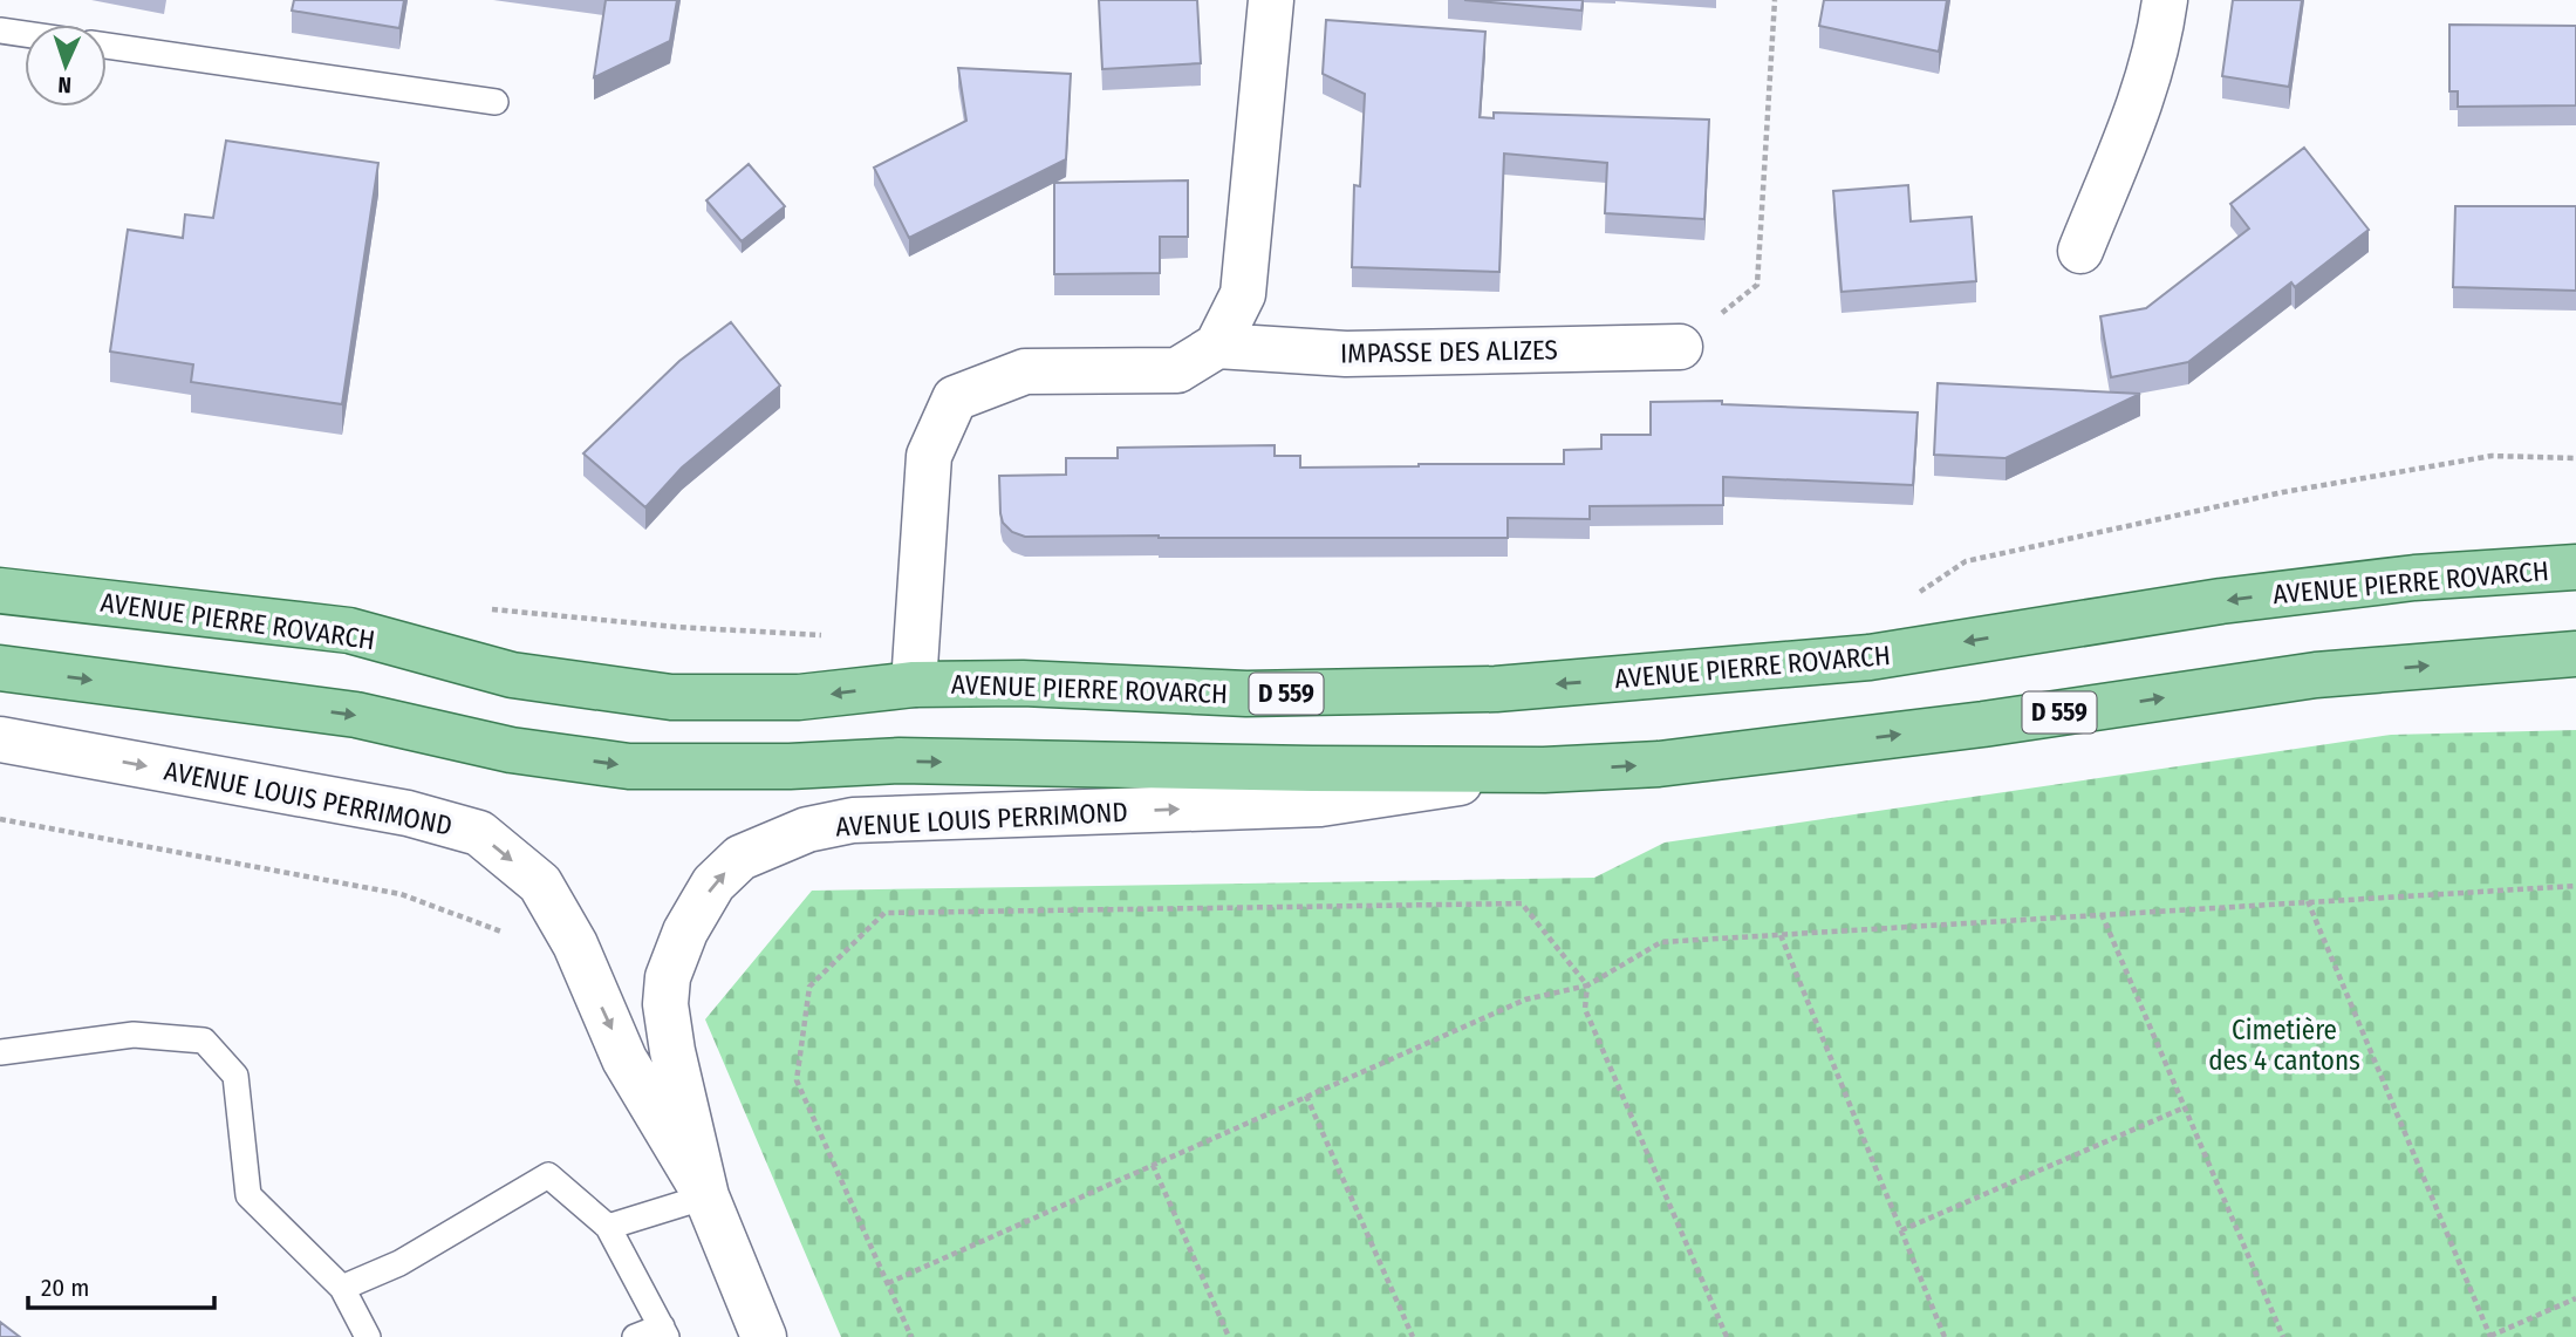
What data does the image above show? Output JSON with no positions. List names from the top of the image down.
{
  "streets": {
    "main road": ["AVENUE PIERRE ROVARCH", "D 559"],
    "street": ["IMPASSE DES ALIZES", "AVENUE LOUIS PERRIMOND"]
  },
  "crossings": [
    ["D 559", "AVENUE LOUIS PERRIMOND"]
  ],
  "parks": ["Cimetière des 4 cantons"],
  "scale_bar": "20 m",
  "north": "bottom"
}
